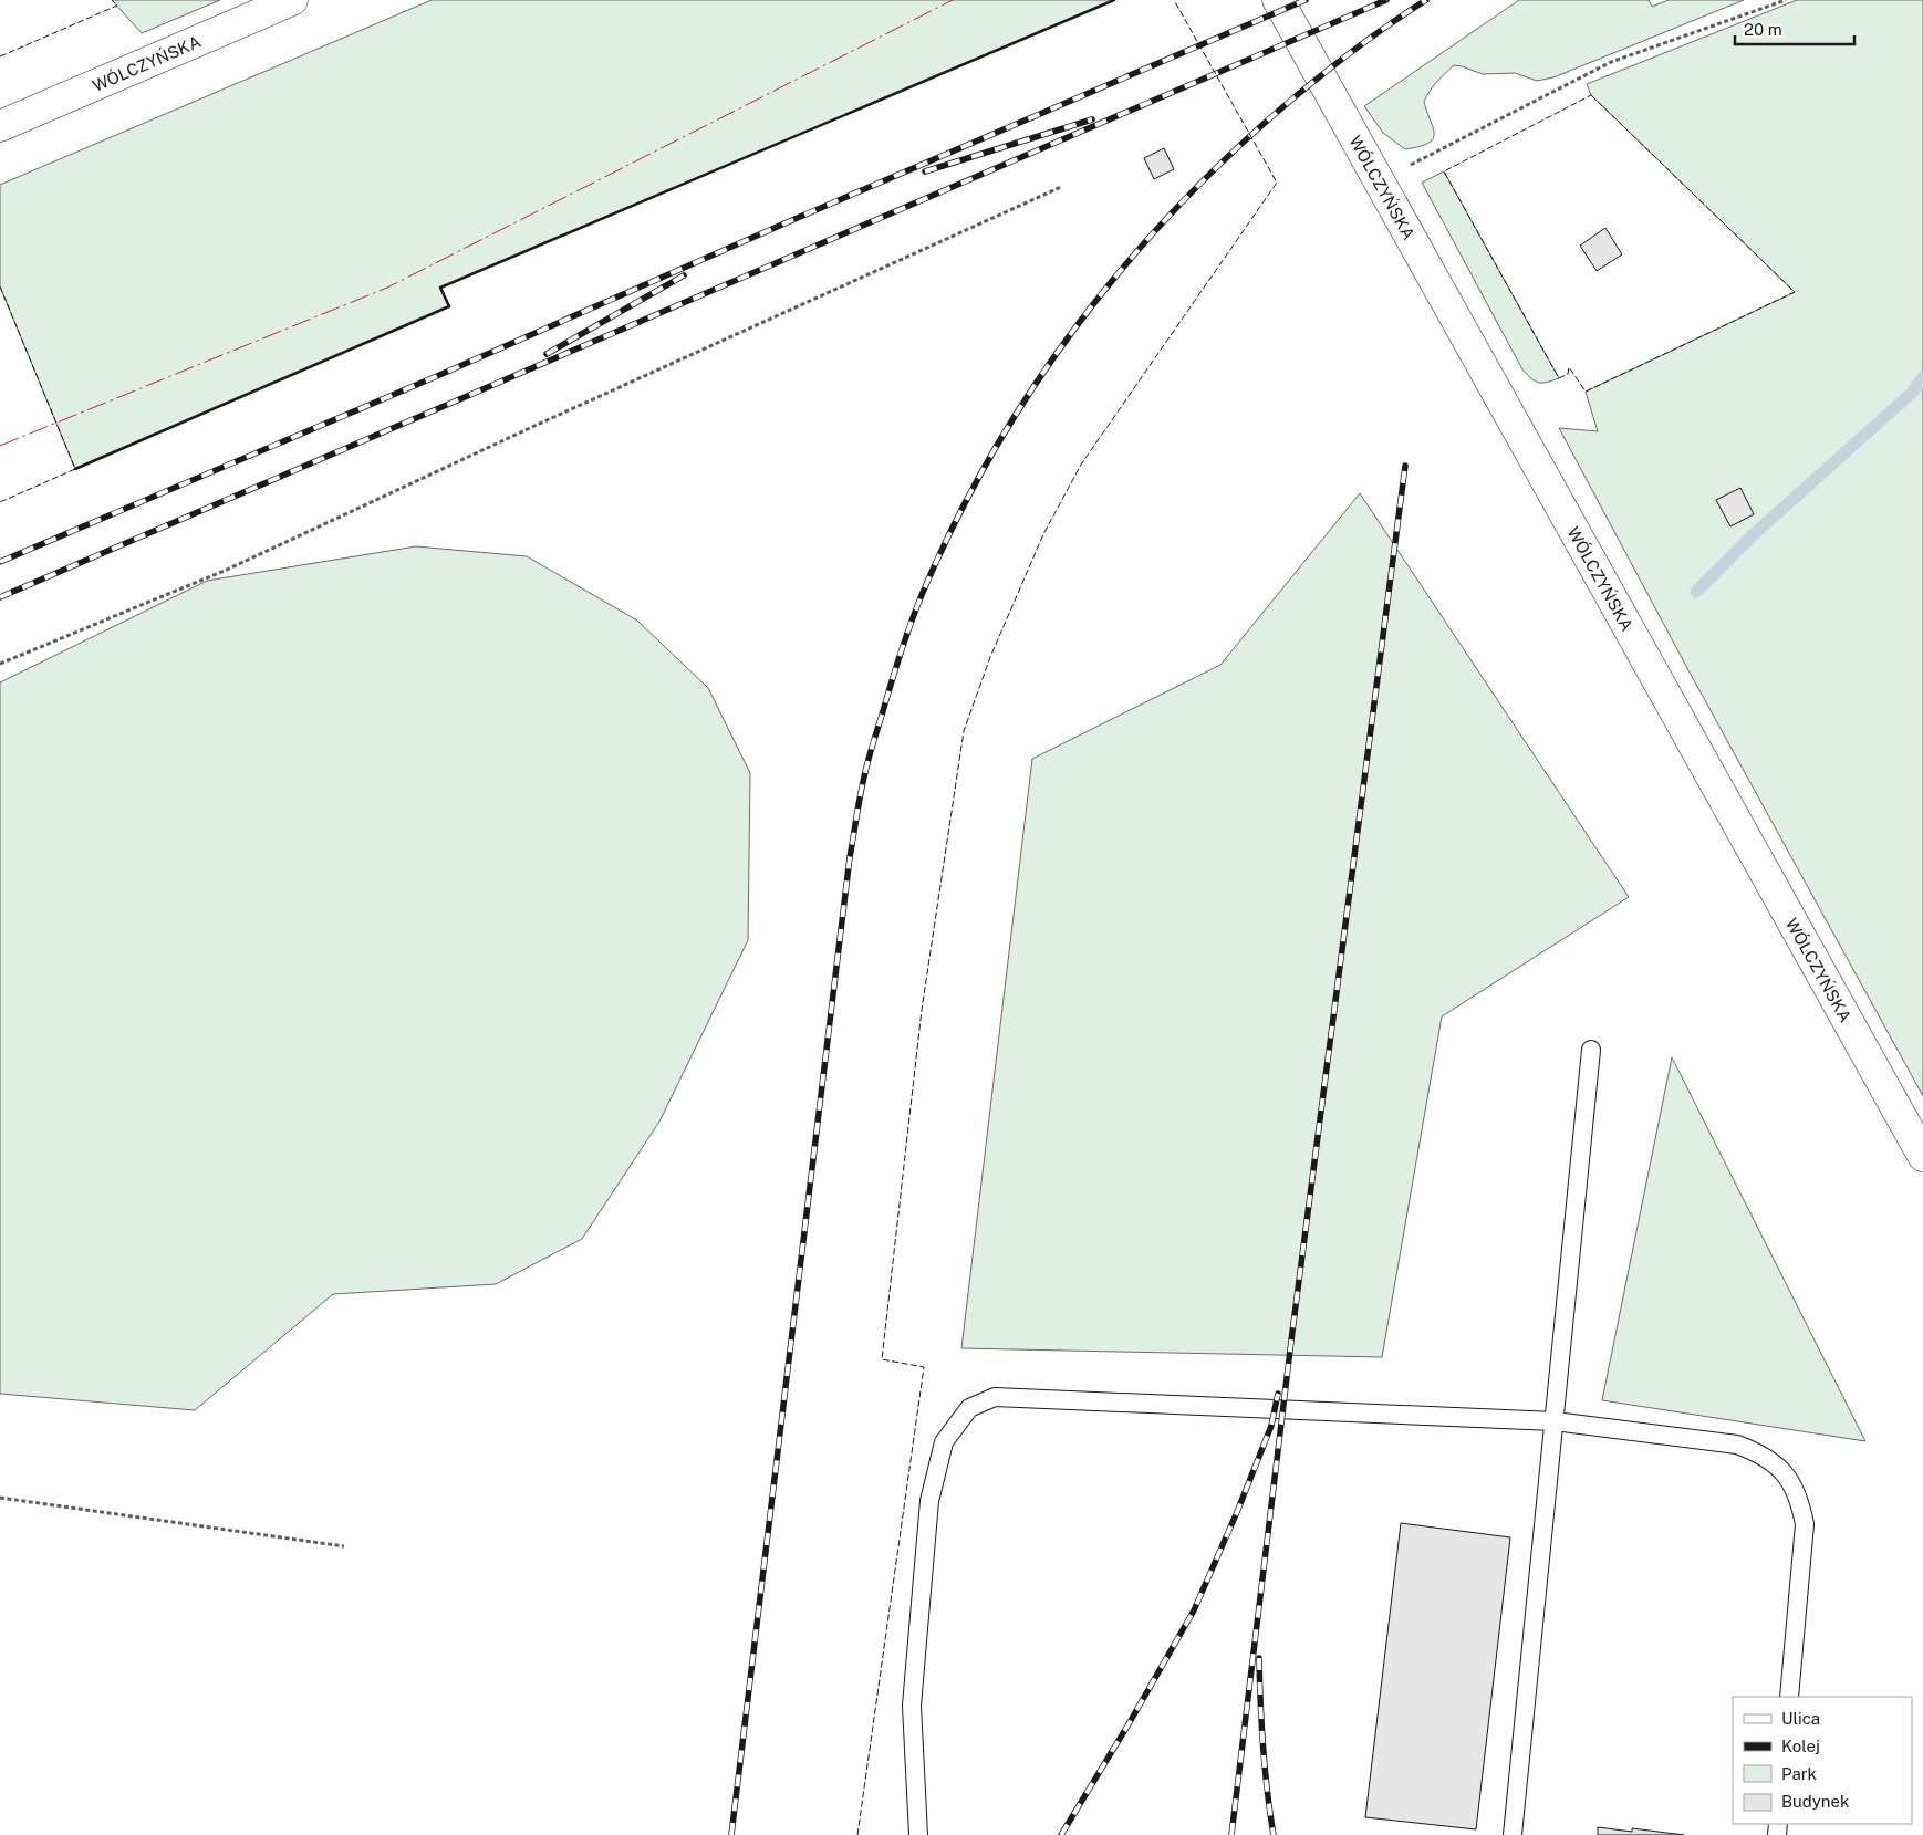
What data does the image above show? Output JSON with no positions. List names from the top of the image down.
{
  "streets": {
    "street": ["WÓLCZYŃSKA"]
  },
  "legend": [
    "Ulica",
    "Kolej",
    "Park",
    "Budynek"
  ],
  "scale_bar": "20 m"
}
